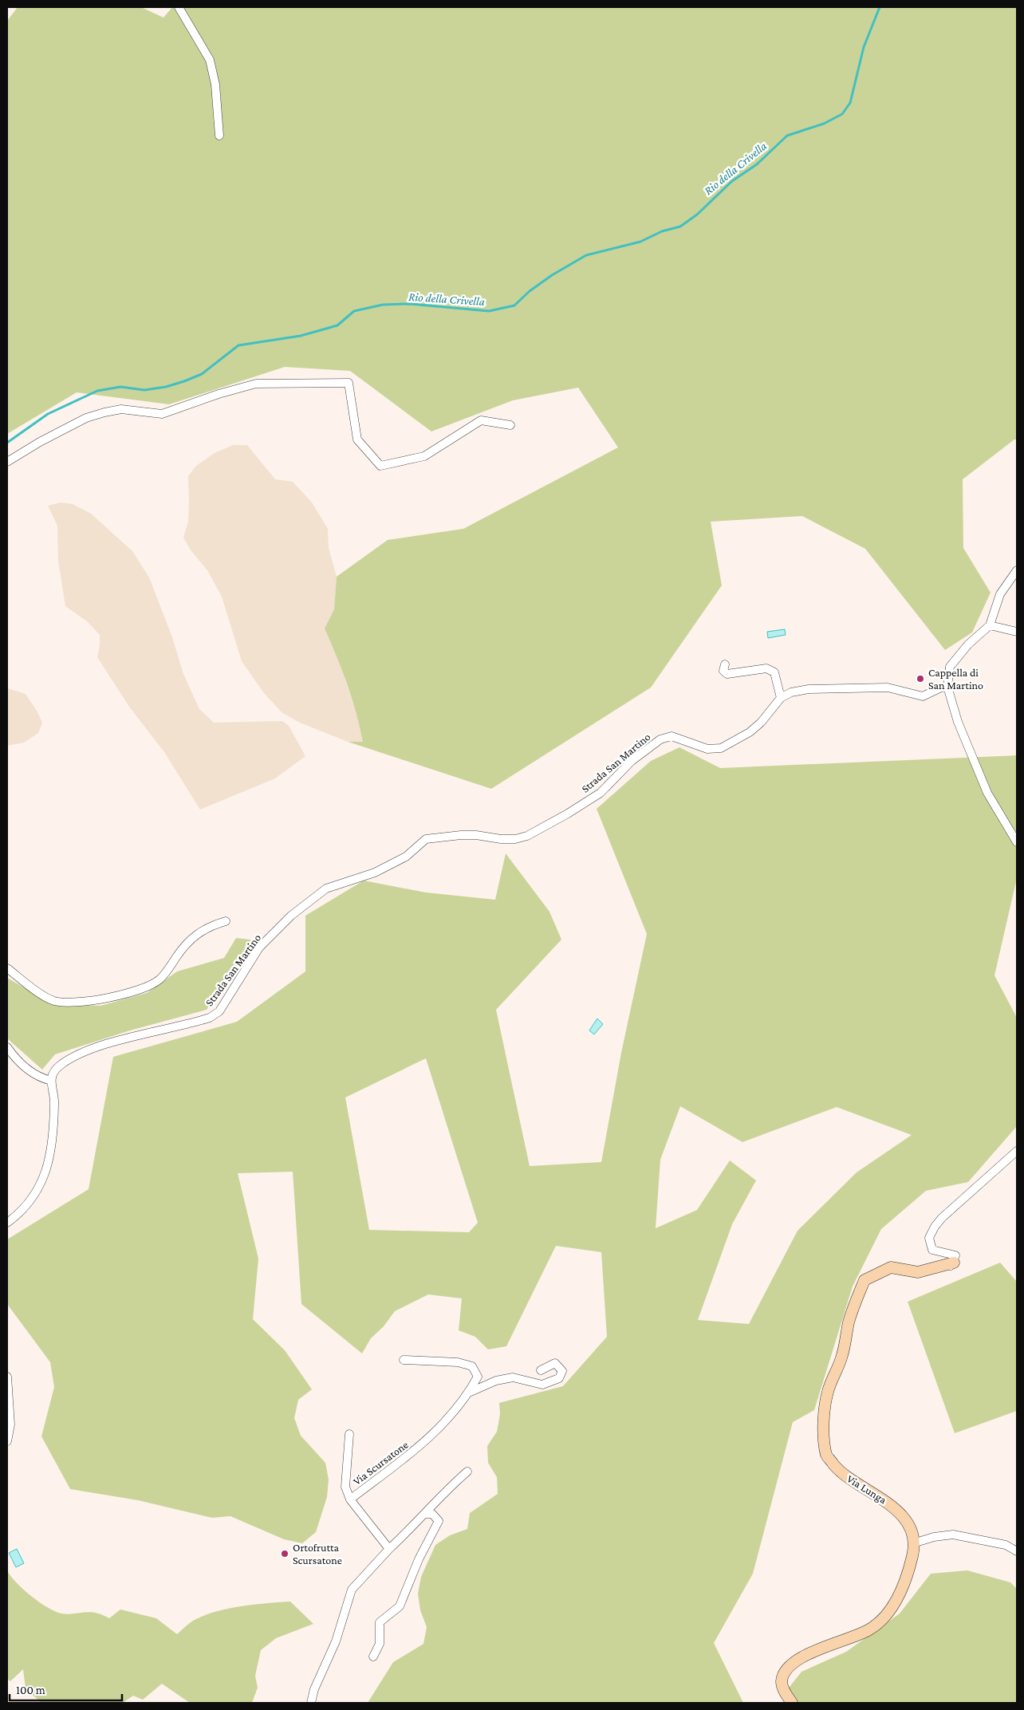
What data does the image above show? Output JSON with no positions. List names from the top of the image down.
{
  "streets": {
    "street": ["Strada San Martino", "Via Scursatone", "Via Lunga"]
  },
  "water": ["Rio della Crivella"],
  "places": ["Cappella di San Martino", "Ortofrutta Scursatone"],
  "scale_bar": "100 m"
}
